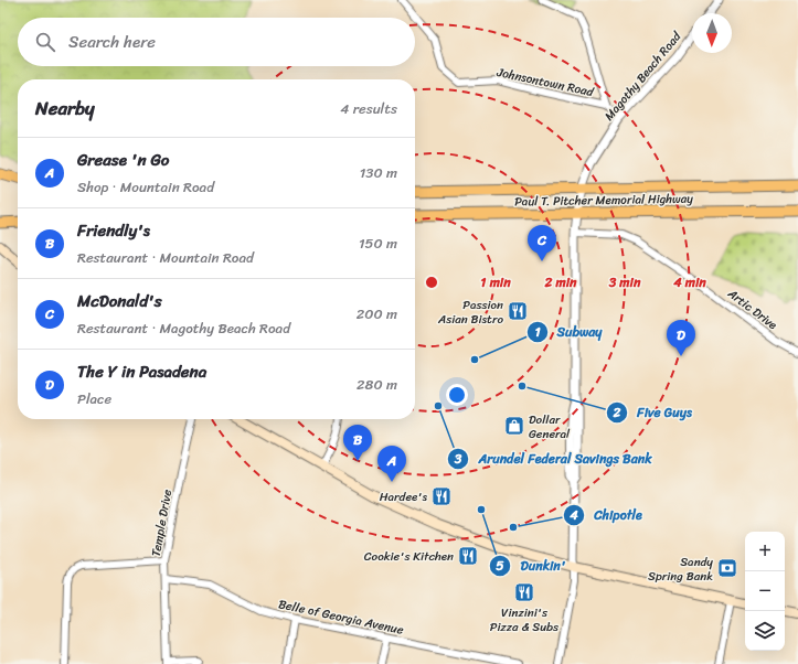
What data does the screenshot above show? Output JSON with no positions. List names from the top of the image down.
{
  "streets": {
    "main road": ["Paul T. Pitcher Memorial Highway"],
    "street": [
      "Magothy Beach Road",
      "Johnsontown Road",
      "Artic Drive",
      "Temple Drive",
      "Belle of Georgia Avenue"
    ]
  },
  "crossings": [
    ["Magothy Beach Road", "Johnsontown Road"],
    ["Magothy Beach Road", "Paul T. Pitcher Memorial Highway"],
    ["Magothy Beach Road", "Artic Drive"],
    ["Temple Drive", "Belle of Georgia Avenue"]
  ],
  "places": {
    "restaurant": [
      "Passion Asian Bistro",
      "Hardee's",
      "Cookie's Kitchen",
      "Vinzini's Pizza & Subs"
    ],
    "other": [
      "Subway",
      "Five Guys",
      "Arundel Federal Savings Bank",
      "Dunkin'",
      "Chipotle"
    ],
    "shop": ["Dollar General"],
    "bank": ["Sandy Spring Bank"]
  },
  "north": "bottom",
  "page": {
    "search": "Search here",
    "heading": ["Nearby", "4 results"],
    "list": [
      {
        "mark": "A",
        "name": "Grease 'n Go",
        "note": "Shop · Mountain Road",
        "value": "130 m"
      },
      {
        "mark": "B",
        "name": "Friendly's",
        "note": "Restaurant · Mountain Road",
        "value": "150 m"
      },
      {
        "mark": "C",
        "name": "McDonald's",
        "note": "Restaurant · Magothy Beach Road",
        "value": "200 m"
      },
      {
        "mark": "D",
        "name": "The Y in Pasadena",
        "note": "Place",
        "value": "280 m"
      }
    ],
    "pins": [
      "C",
      "D",
      "B",
      "A"
    ],
    "map_buttons": ["+", "−"]
  },
  "rings": [
    "1 min",
    "2 min",
    "3 min",
    "4 min"
  ]
}
